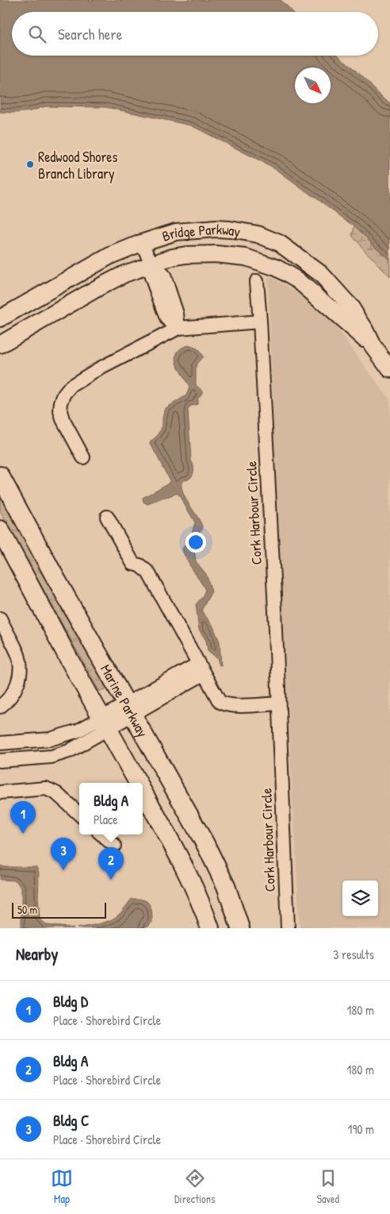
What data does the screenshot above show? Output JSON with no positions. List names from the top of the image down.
{
  "streets": {
    "main road": ["Marine Parkway"],
    "street": ["Bridge Parkway", "Cork Harbour Circle"]
  },
  "places": ["Redwood Shores Branch Library"],
  "scale_bar": "50 m",
  "north": "bottom right",
  "page": {
    "search": "Search here",
    "popup": ["Bldg A", "Place"],
    "pins": ["1", "3", "2"],
    "scale": "50 m",
    "heading": ["Nearby", "3 results"],
    "list": [
      {
        "mark": "1",
        "name": "Bldg D",
        "note": "Place · Shorebird Circle",
        "value": "180 m"
      },
      {
        "mark": "2",
        "name": "Bldg A",
        "note": "Place · Shorebird Circle",
        "value": "180 m"
      },
      {
        "mark": "3",
        "name": "Bldg C",
        "note": "Place · Shorebird Circle",
        "value": "190 m"
      }
    ],
    "nav": ["Map", "Directions", "Saved"]
  }
}
